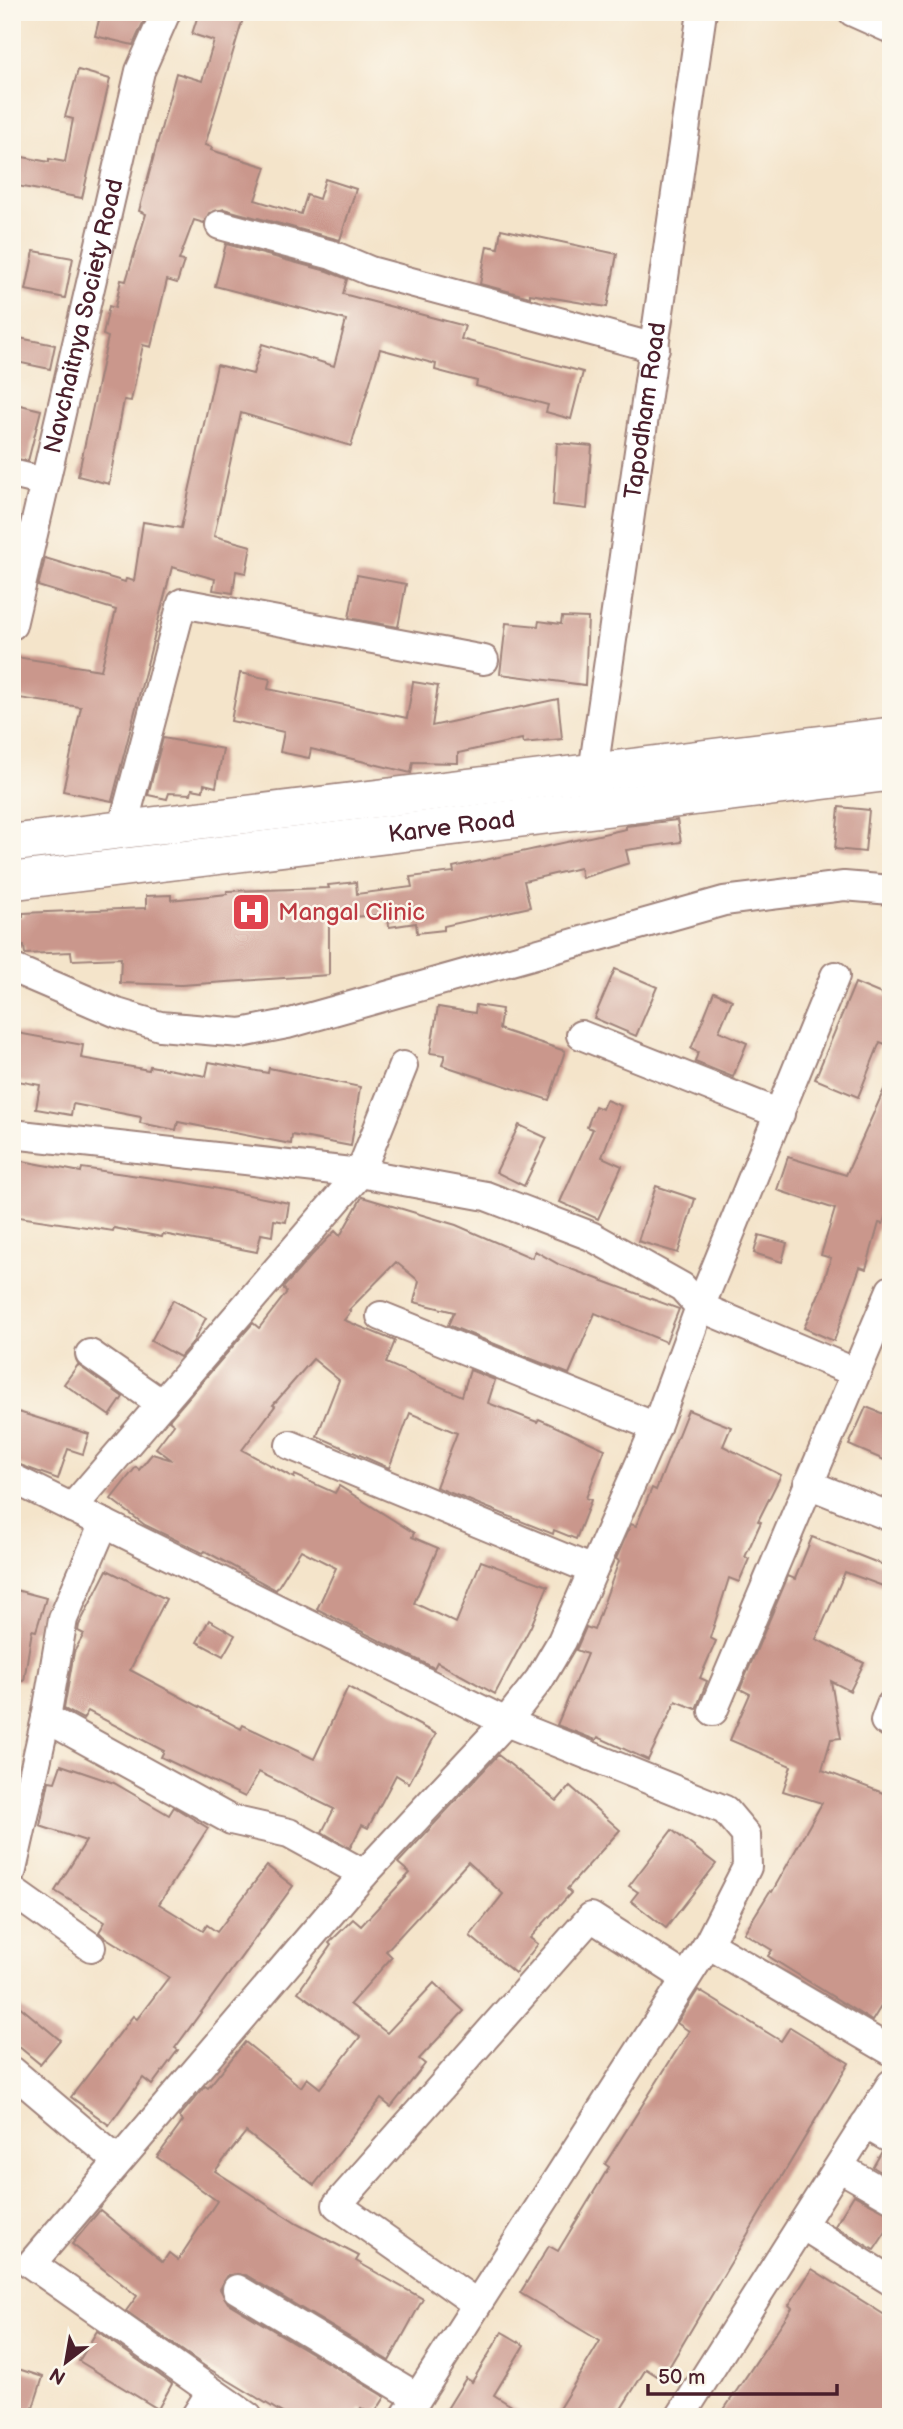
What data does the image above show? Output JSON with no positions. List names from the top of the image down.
{
  "streets": {
    "main road": ["Karve Road"],
    "street": ["Navchaitnya Society Road", "Tapodham Road"]
  },
  "crossings": [
    ["Tapodham Road", "Karve Road"]
  ],
  "places": {
    "hospital": ["Mangal Clinic"]
  },
  "scale_bar": "50 m",
  "north": "bottom left"
}
